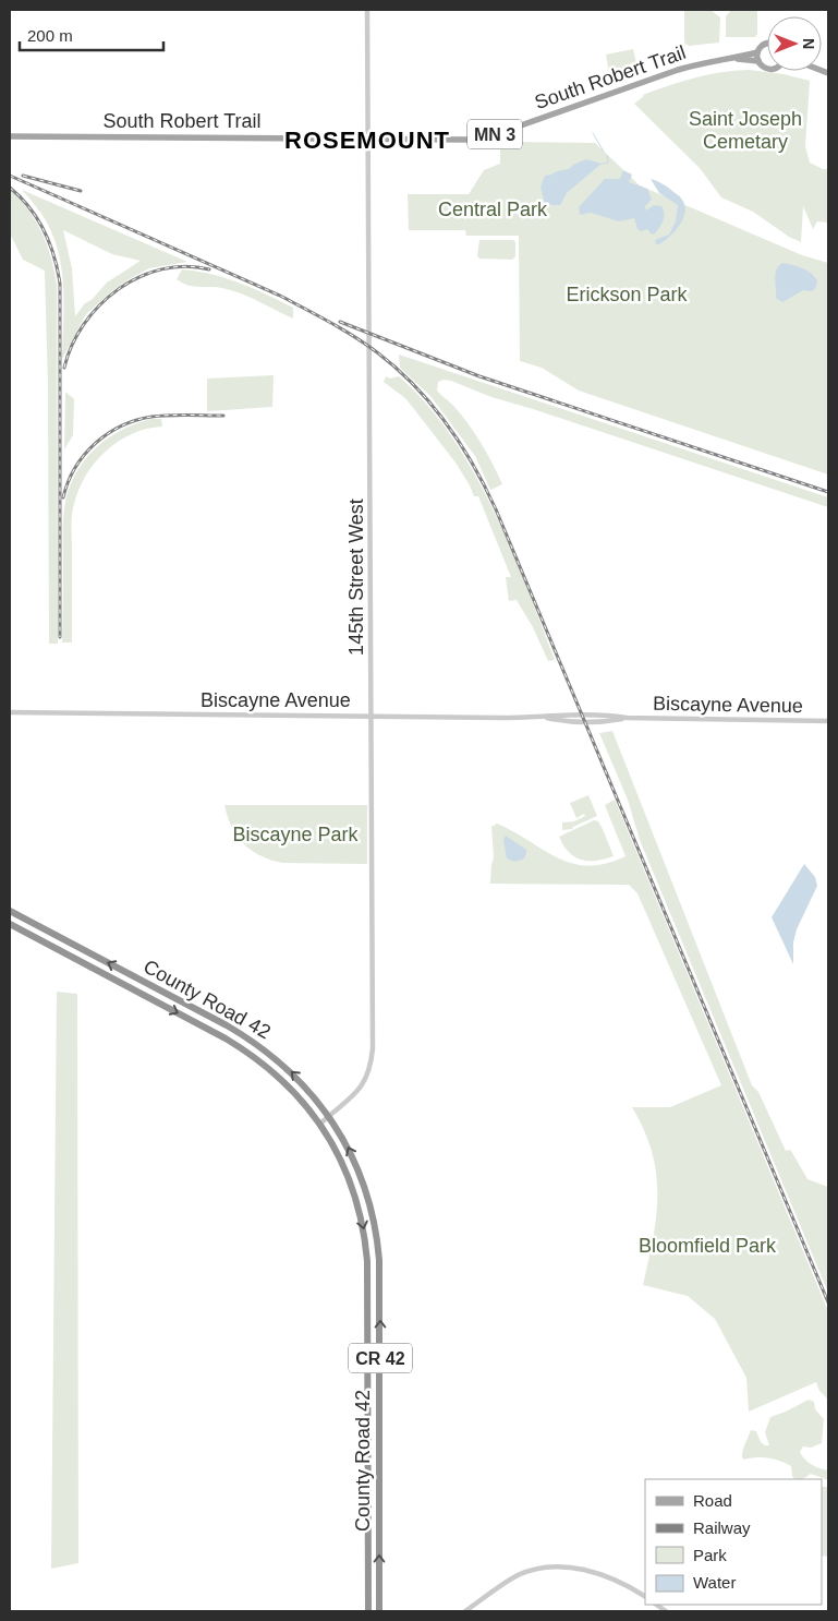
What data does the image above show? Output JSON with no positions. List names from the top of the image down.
{
  "streets": {
    "highway": ["County Road 42", "CR 42"],
    "main road": ["South Robert Trail", "MN 3"],
    "street": ["145th Street West", "Biscayne Avenue"]
  },
  "crossings": [
    ["South Robert Trail", "145th Street West"],
    ["145th Street West", "Biscayne Avenue"],
    ["145th Street West", "County Road 42"]
  ],
  "districts": ["ROSEMOUNT"],
  "parks": [
    "Saint Joseph Cemetary",
    "Central Park",
    "Erickson Park",
    "Biscayne Park",
    "Bloomfield Park"
  ],
  "legend": [
    "Road",
    "Railway",
    "Park",
    "Water"
  ],
  "scale_bar": "200 m",
  "north": "right"
}
